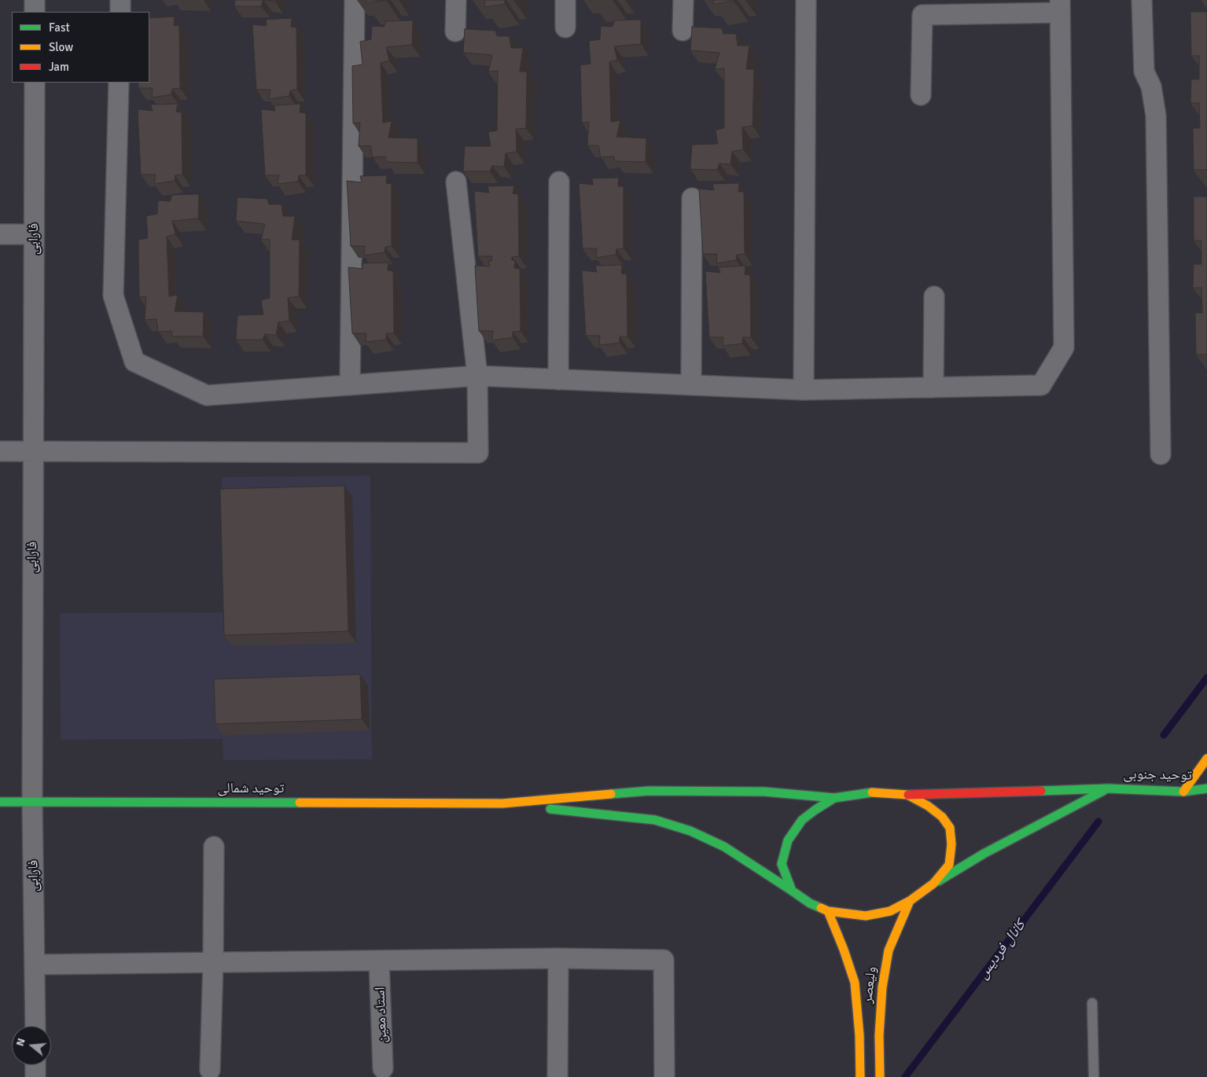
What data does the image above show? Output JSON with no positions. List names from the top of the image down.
{
  "streets": {
    "street": [
      "فارابی",
      "توحید جنوبی",
      "توحید شمالی",
      "ولیعصر",
      "استاد معين"
    ]
  },
  "crossings": [
    ["فارابی", "توحید شمالی"]
  ],
  "water": ["کانال فردیس"],
  "legend": ["Fast", "Slow", "Jam"],
  "north": "left"
}
